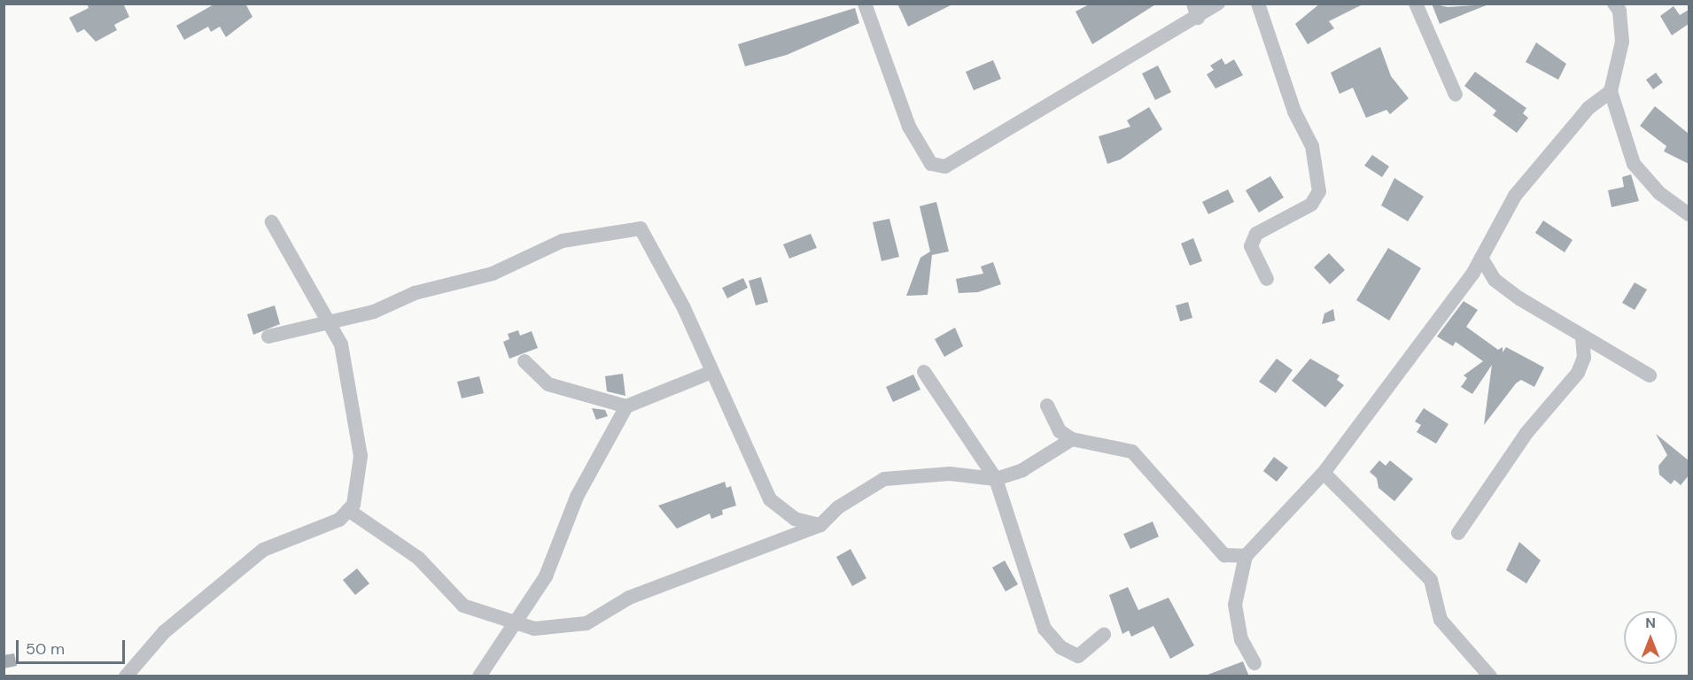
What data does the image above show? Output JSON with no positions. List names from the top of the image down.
{
  "scale_bar": "50 m",
  "north": "top"
}
